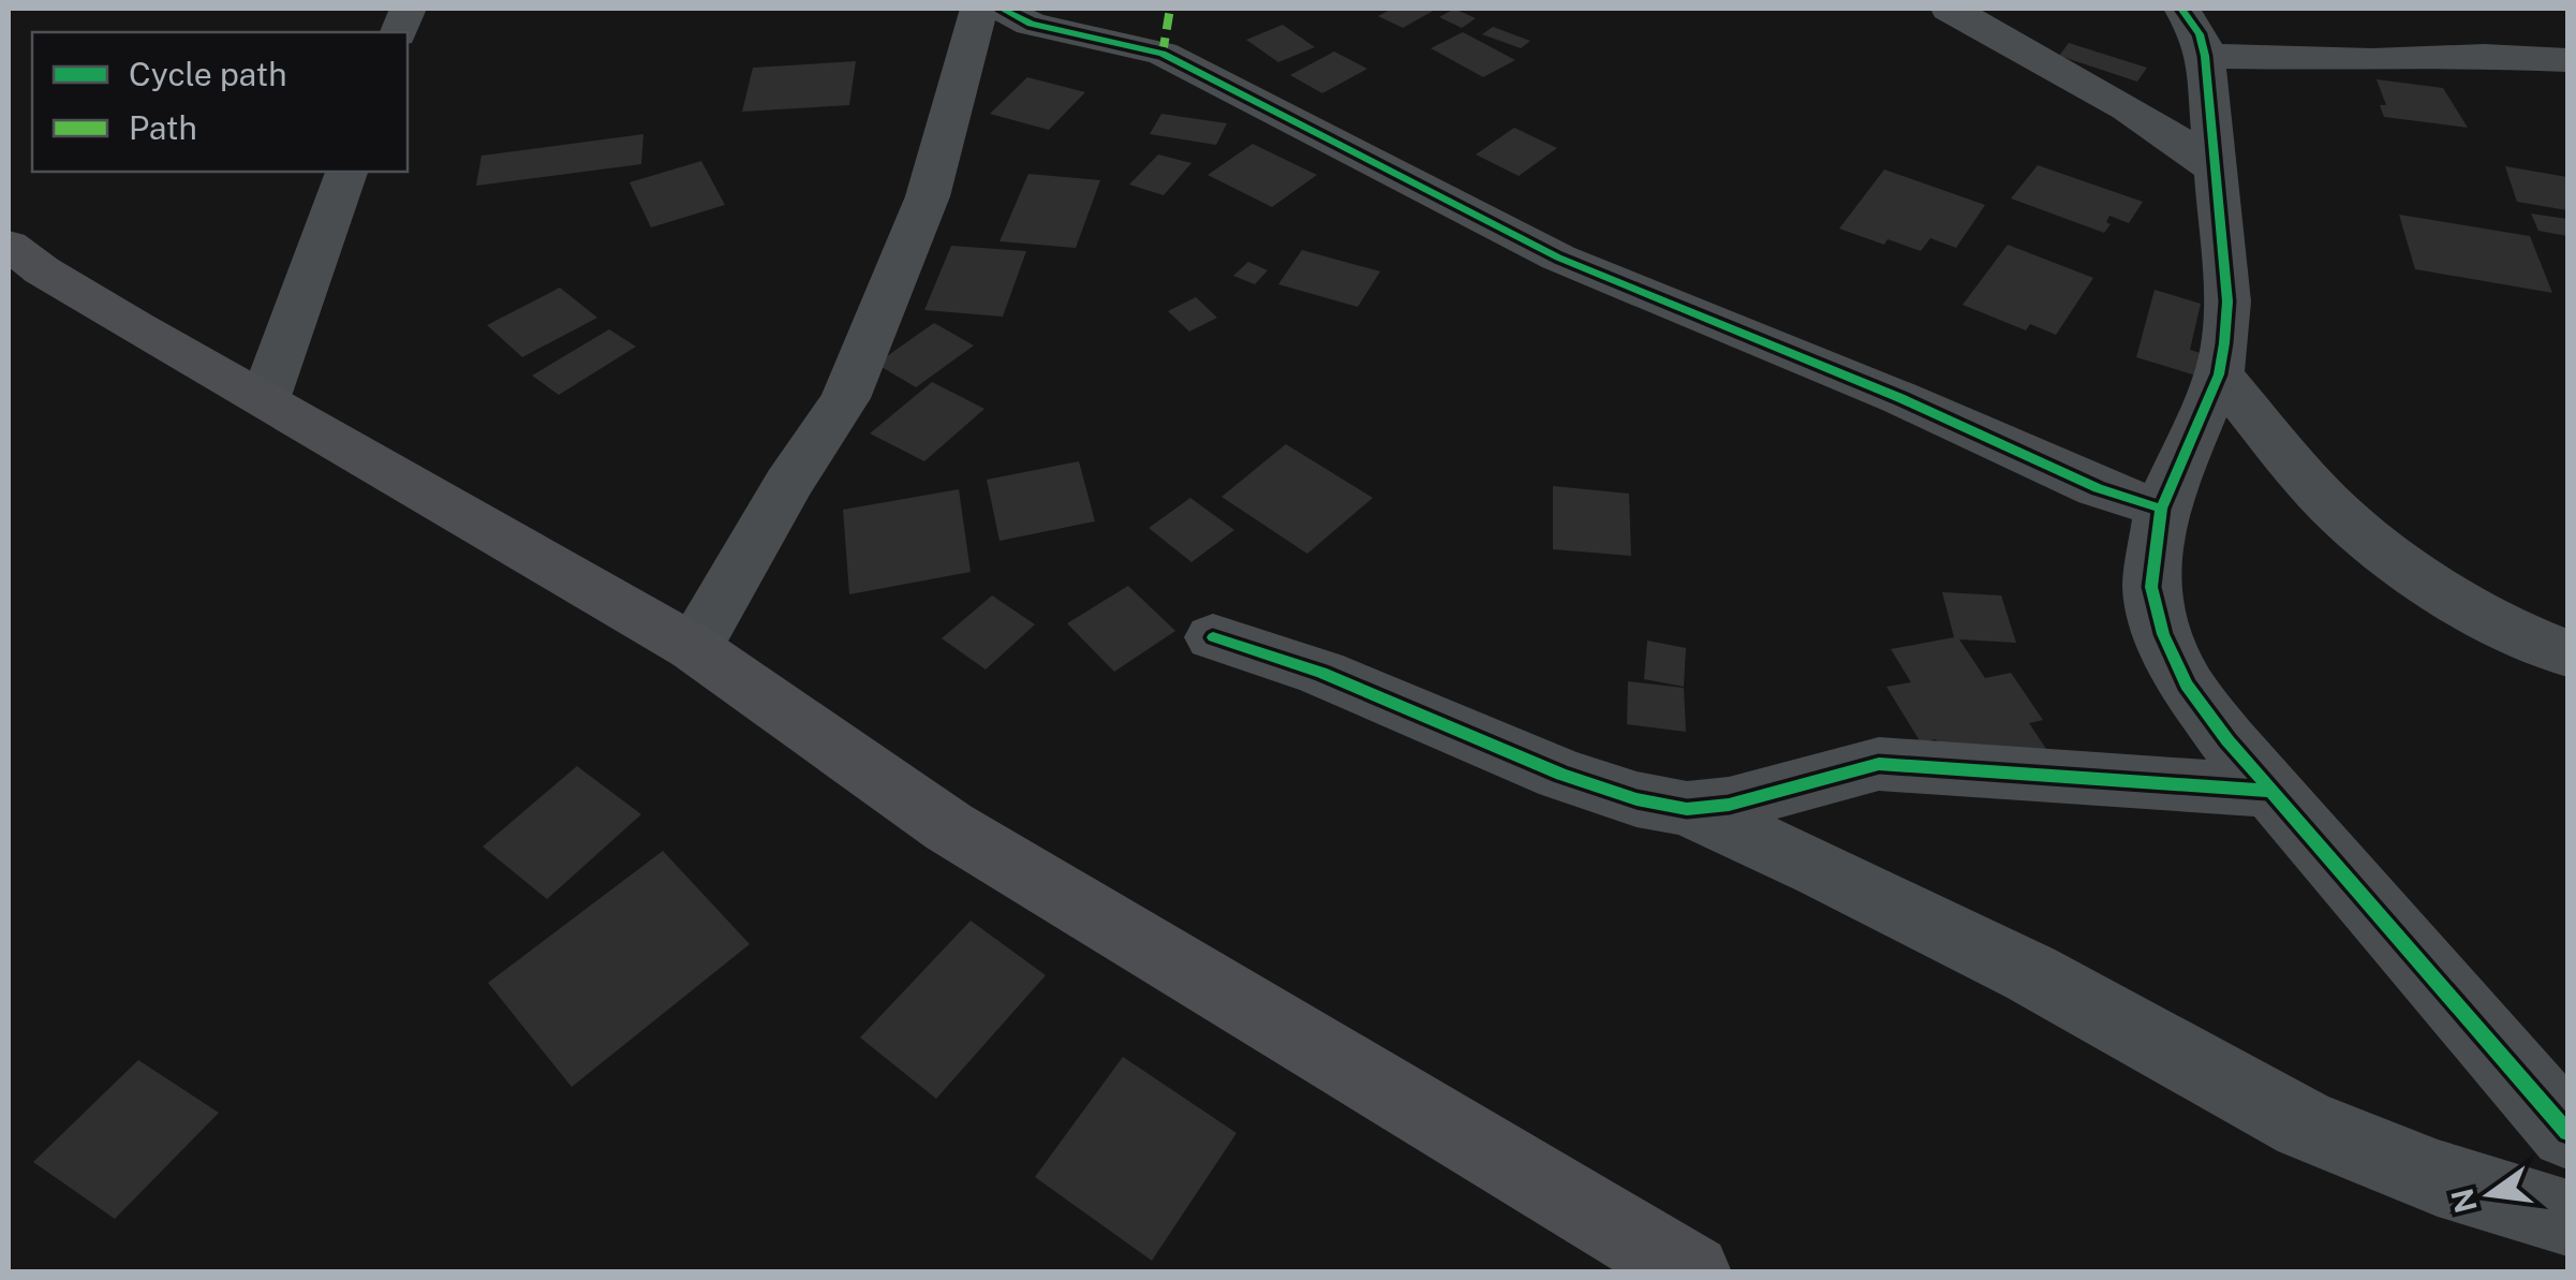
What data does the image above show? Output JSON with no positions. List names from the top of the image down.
{
  "legend": ["Cycle path", "Path"],
  "north": "left"
}
